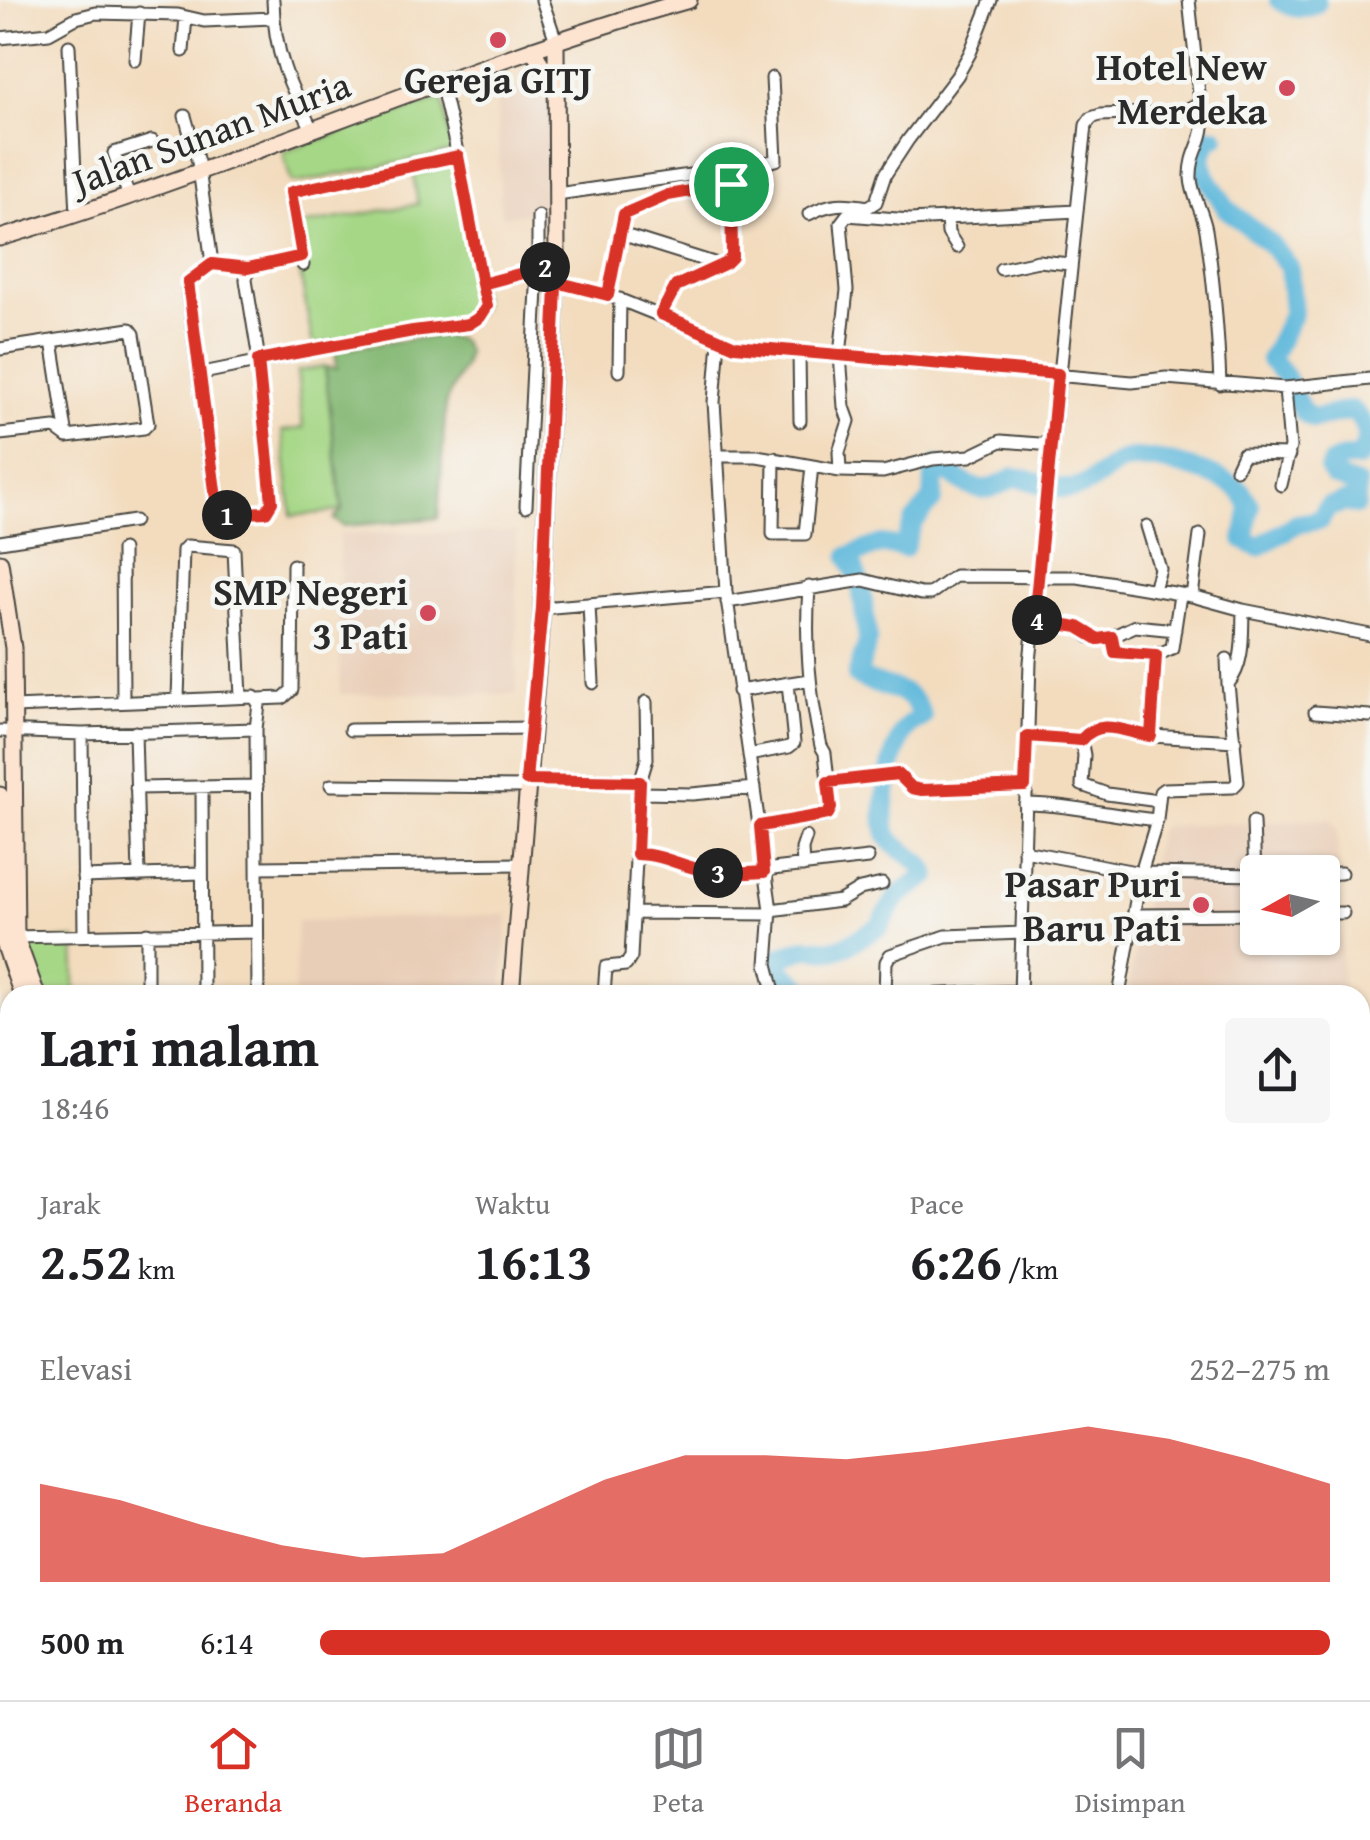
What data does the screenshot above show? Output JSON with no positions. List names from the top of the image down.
{
  "streets": {
    "main road": ["Jalan Sunan Muria"]
  },
  "places": [
    "Gereja GITJ",
    "Hotel New Merdeka",
    "SMP Negeri 3 Pati",
    "Pasar Puri Baru Pati"
  ],
  "north": "left",
  "page": {
    "pins": [
      "2",
      "1",
      "4",
      "3"
    ],
    "heading": ["Lari malam", "18:46"],
    "stats": [
      ["Jarak", "2.52 km"],
      ["Waktu", "16:13"],
      ["Pace", "6:26 /km"]
    ],
    "chart": ["Elevasi", "252–275 m"],
    "list": [
      {
        "name": "500 m",
        "note": "6:14"
      }
    ],
    "tabs": ["Beranda", "Peta", "Disimpan"]
  }
}
